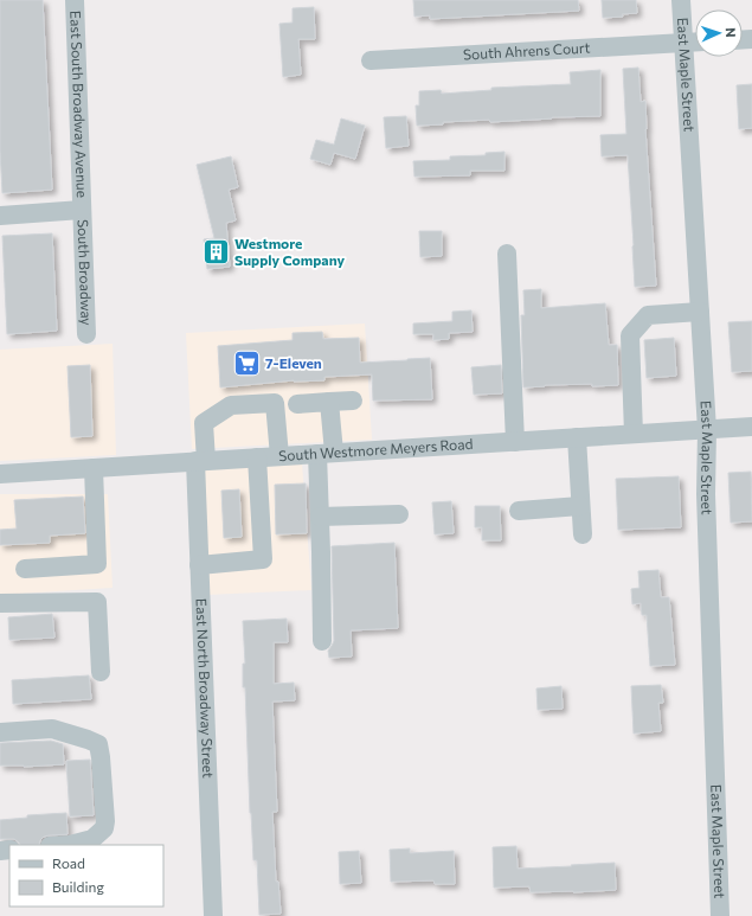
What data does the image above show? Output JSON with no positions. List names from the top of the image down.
{
  "streets": {
    "street": [
      "South Ahrens Court",
      "East Maple Street",
      "East South Broadway Avenue",
      "South Broadway",
      "South Westmore Meyers Road",
      "East North Broadway Street"
    ]
  },
  "crossings": [
    ["South Ahrens Court", "East Maple Street"],
    ["East Maple Street", "South Westmore Meyers Road"],
    ["East South Broadway Avenue", "South Broadway"],
    ["South Westmore Meyers Road", "East North Broadway Street"]
  ],
  "places": {
    "building": ["Westmore Supply Company"],
    "supermarket": ["7-Eleven"]
  },
  "legend": ["Road", "Building"],
  "north": "right"
}
